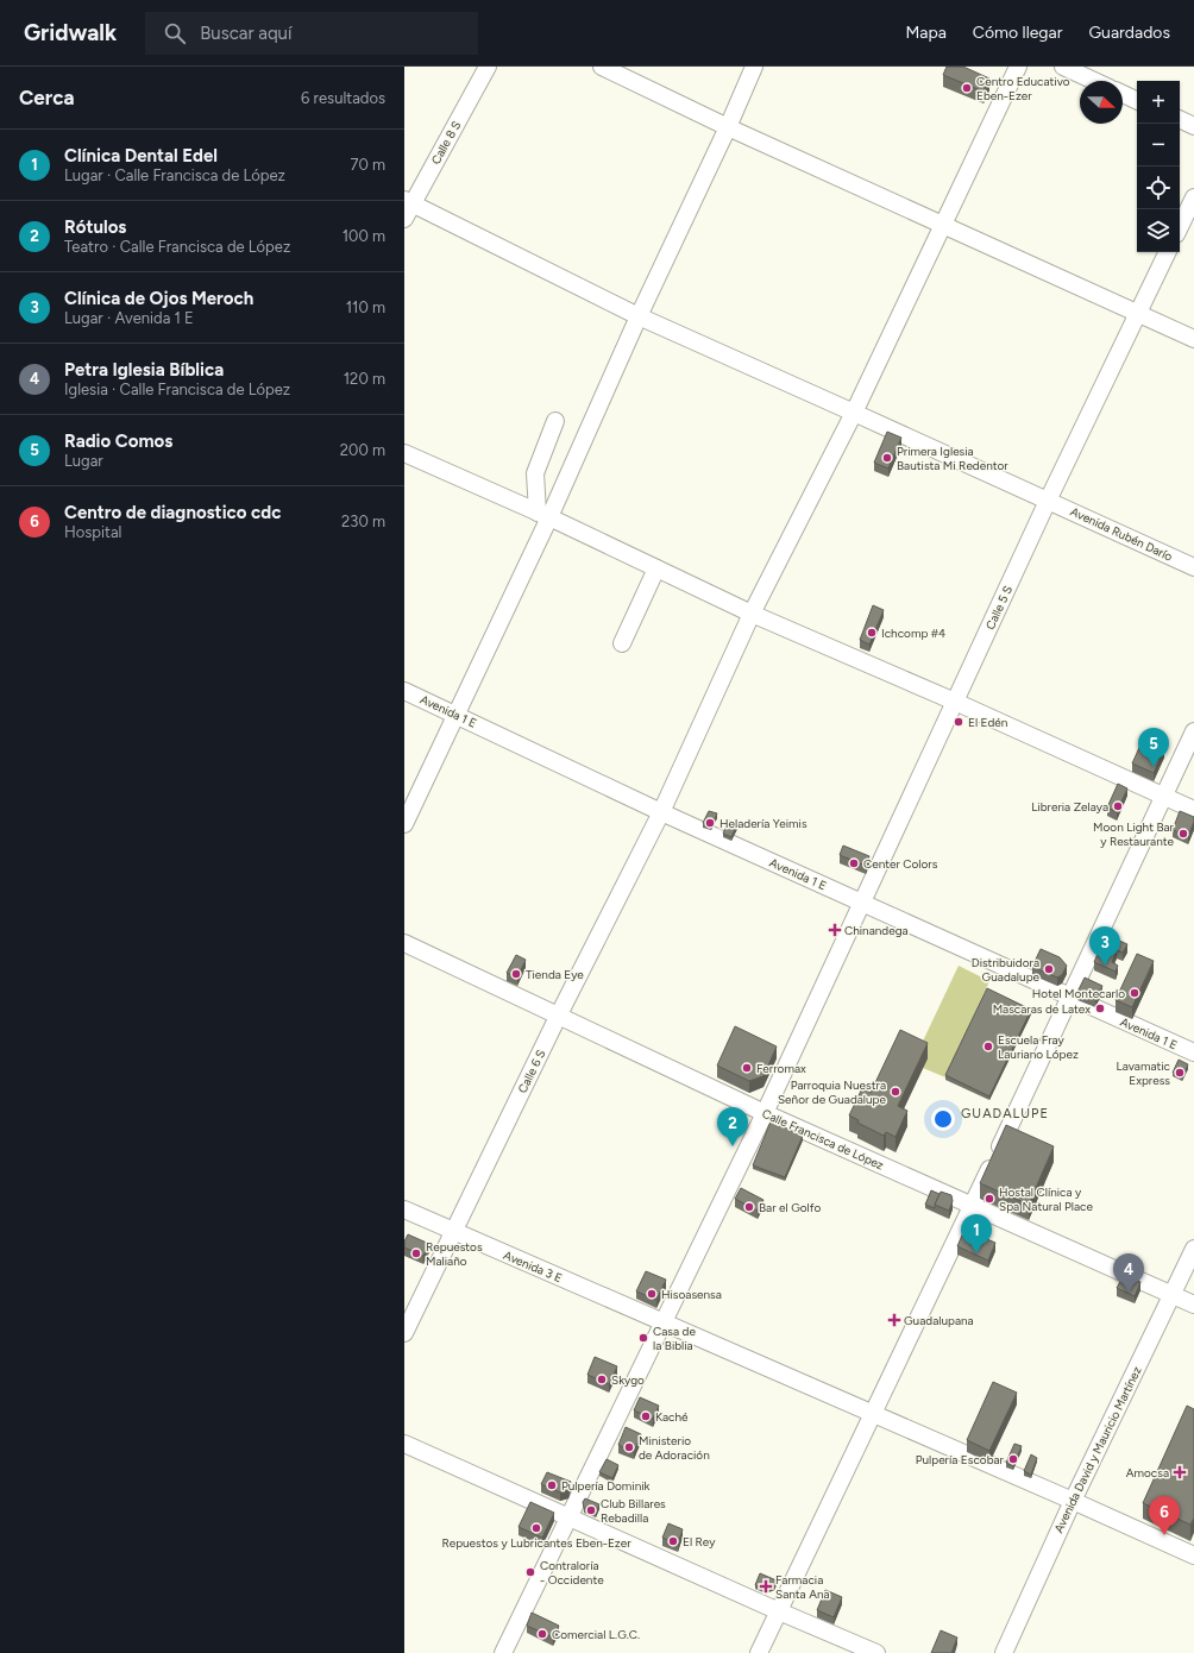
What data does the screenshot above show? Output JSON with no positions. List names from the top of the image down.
{
  "streets": {
    "street": [
      "Calle 8 S",
      "Avenida Rubén Darío",
      "Calle 5 S",
      "Avenida 1 E",
      "Calle 6 S",
      "Calle Francisca de López",
      "Avenida 3 E",
      "Avenida David y Mauricio Martínez"
    ]
  },
  "crossings": [
    ["Calle 8 S", "Avenida Rubén Darío"],
    ["Avenida Rubén Darío", "Calle 5 S"],
    ["Avenida Rubén Darío", "Calle 6 S"],
    ["Calle 5 S", "Avenida 1 E"],
    ["Calle 5 S", "Calle Francisca de López"],
    ["Calle 5 S", "Avenida 3 E"],
    ["Avenida 1 E", "Calle 6 S"],
    ["Calle 6 S", "Calle Francisca de López"],
    ["Calle 6 S", "Avenida 3 E"],
    ["Calle Francisca de López", "Avenida David y Mauricio Martínez"],
    ["Avenida 3 E", "Avenida David y Mauricio Martínez"]
  ],
  "districts": ["GUADALUPE"],
  "places": {
    "other": [
      "Centro Educativo Eben-Ezer",
      "Primera Iglesia Bautista Mi Redentor",
      "Ichcomp #4",
      "El Edén",
      "Libreria Zelaya",
      "Heladería Yeimis",
      "Moon Light Bar y Restaurante",
      "Center Colors",
      "Distribuidora Guadalupe",
      "Tienda Eye",
      "Hotel Montecarlo",
      "Mascaras de Latex",
      "Escuela Fray Lauriano López",
      "Ferromax",
      "Lavamatic Express",
      "Parroquia Nuestra Señor de Guadalupe",
      "Hostal Clínica y Spa Natural Place",
      "Bar el Golfo",
      "Repuestos Maliaño",
      "Hisoasensa",
      "Casa de la Biblia",
      "Skygo",
      "Kaché",
      "Ministerio de Adoración",
      "Pulpería Escobar",
      "Pulpería Dominik",
      "Club Billares Rebadilla",
      "Repuestos y Lubricantes Eben-Ezer",
      "El Rey",
      "Contraloría - Occidente",
      "Comercial L.G.C."
    ],
    "health": [
      "Chinandega",
      "Guadalupana",
      "Amocsa",
      "Farmacia Santa Ana"
    ]
  },
  "north": "right",
  "page": {
    "header": "Gridwalk",
    "search": "Buscar aquí",
    "nav": ["Mapa", "Cómo llegar", "Guardados"],
    "heading": ["Cerca", "6 resultados"],
    "map_buttons": ["+", "−"],
    "list": [
      {
        "mark": "1",
        "name": "Clínica Dental Edel",
        "note": "Lugar · Calle Francisca de López",
        "value": "70 m"
      },
      {
        "mark": "2",
        "name": "Rótulos",
        "note": "Teatro · Calle Francisca de López",
        "value": "100 m"
      },
      {
        "mark": "3",
        "name": "Clínica de Ojos Meroch",
        "note": "Lugar · Avenida 1 E",
        "value": "110 m"
      },
      {
        "mark": "4",
        "name": "Petra Iglesia Bíblica",
        "note": "Iglesia · Calle Francisca de López",
        "value": "120 m"
      },
      {
        "mark": "5",
        "name": "Radio Comos",
        "note": "Lugar",
        "value": "200 m"
      },
      {
        "mark": "6",
        "name": "Centro de diagnostico cdc",
        "note": "Hospital",
        "value": "230 m"
      }
    ],
    "pins": [
      "5",
      "3",
      "2",
      "1",
      "4",
      "6"
    ]
  }
}
